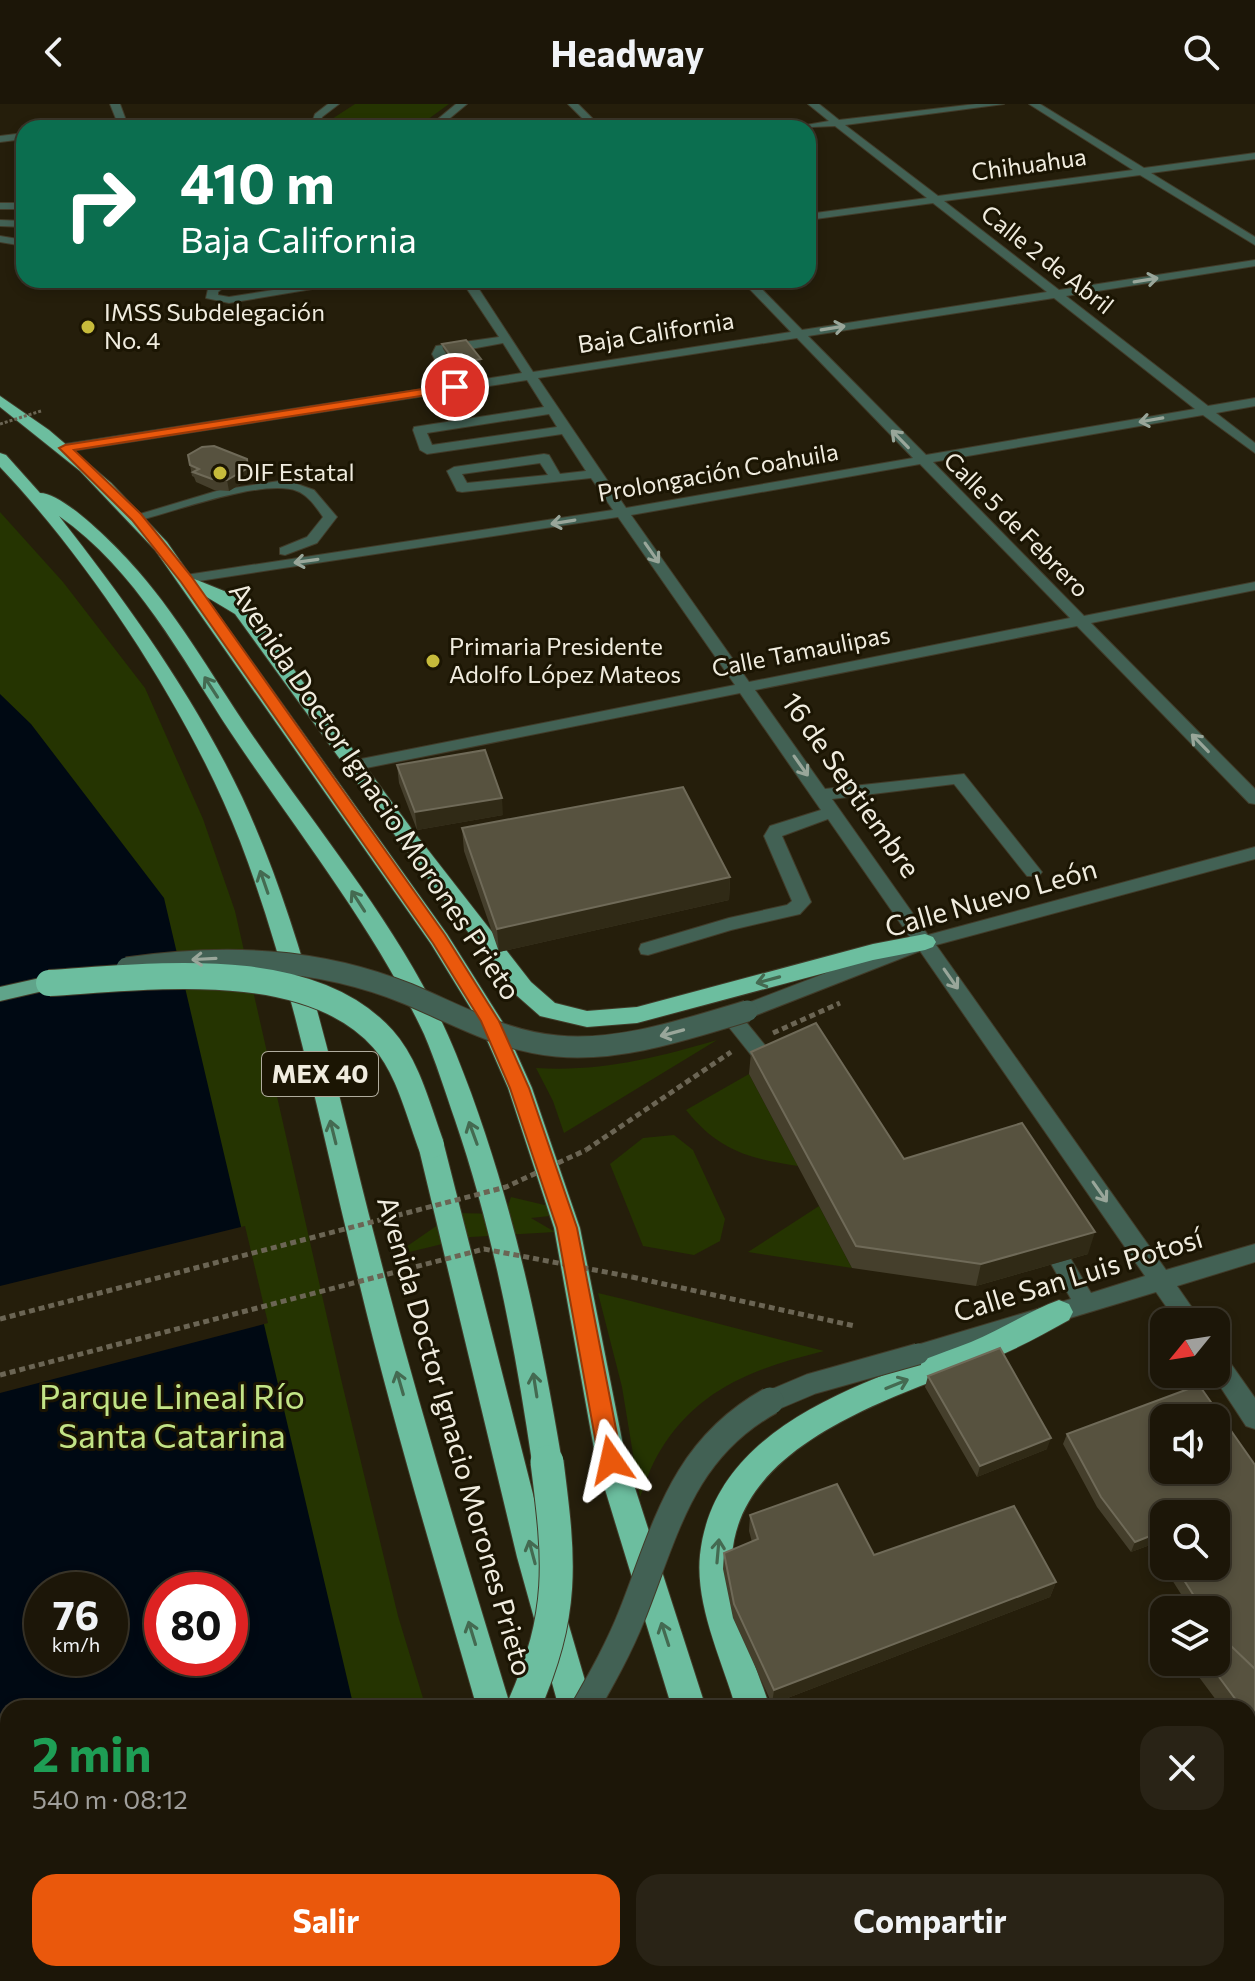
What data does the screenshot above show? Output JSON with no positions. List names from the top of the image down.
{
  "streets": {
    "highway": ["Avenida Doctor Ignacio Morones Prieto", "MEX 40"],
    "street": [
      "Chihuahua",
      "Calle 2 de Abril",
      "Baja California",
      "Prolongación Coahuila",
      "Calle 5 de Febrero",
      "Calle Tamaulipas",
      "16 de Septiembre",
      "Calle Nuevo León",
      "Calle San Luis Potosí"
    ]
  },
  "crossings": [
    ["Chihuahua", "Calle 2 de Abril"],
    ["Calle 2 de Abril", "Baja California"],
    ["Calle 2 de Abril", "Prolongación Coahuila"],
    ["Baja California", "Calle 5 de Febrero"],
    ["Baja California", "16 de Septiembre"],
    ["Baja California", "Avenida Doctor Ignacio Morones Prieto"],
    ["Prolongación Coahuila", "Calle 5 de Febrero"],
    ["Prolongación Coahuila", "16 de Septiembre"],
    ["Prolongación Coahuila", "Avenida Doctor Ignacio Morones Prieto"],
    ["Calle 5 de Febrero", "Calle Tamaulipas"],
    ["Calle Tamaulipas", "16 de Septiembre"],
    ["16 de Septiembre", "Calle Nuevo León"],
    ["16 de Septiembre", "Calle San Luis Potosí"]
  ],
  "one_way": [
    "Baja California",
    "Prolongación Coahuila",
    "Calle 5 de Febrero",
    "16 de Septiembre",
    "Calle Nuevo León"
  ],
  "parks": ["Parque Lineal Río Santa Catarina"],
  "places": ["IMSS Subdelegación No. 4", "DIF Estatal", "Primaria Presidente Adolfo López Mateos"],
  "north": "bottom left",
  "page": {
    "header": "Headway",
    "turn": ["410 m", "Baja California"],
    "speed": "76 km/h",
    "limit": "80",
    "heading": ["2 min", "540 m · 08:12"],
    "buttons": ["Salir", "Compartir"]
  }
}
